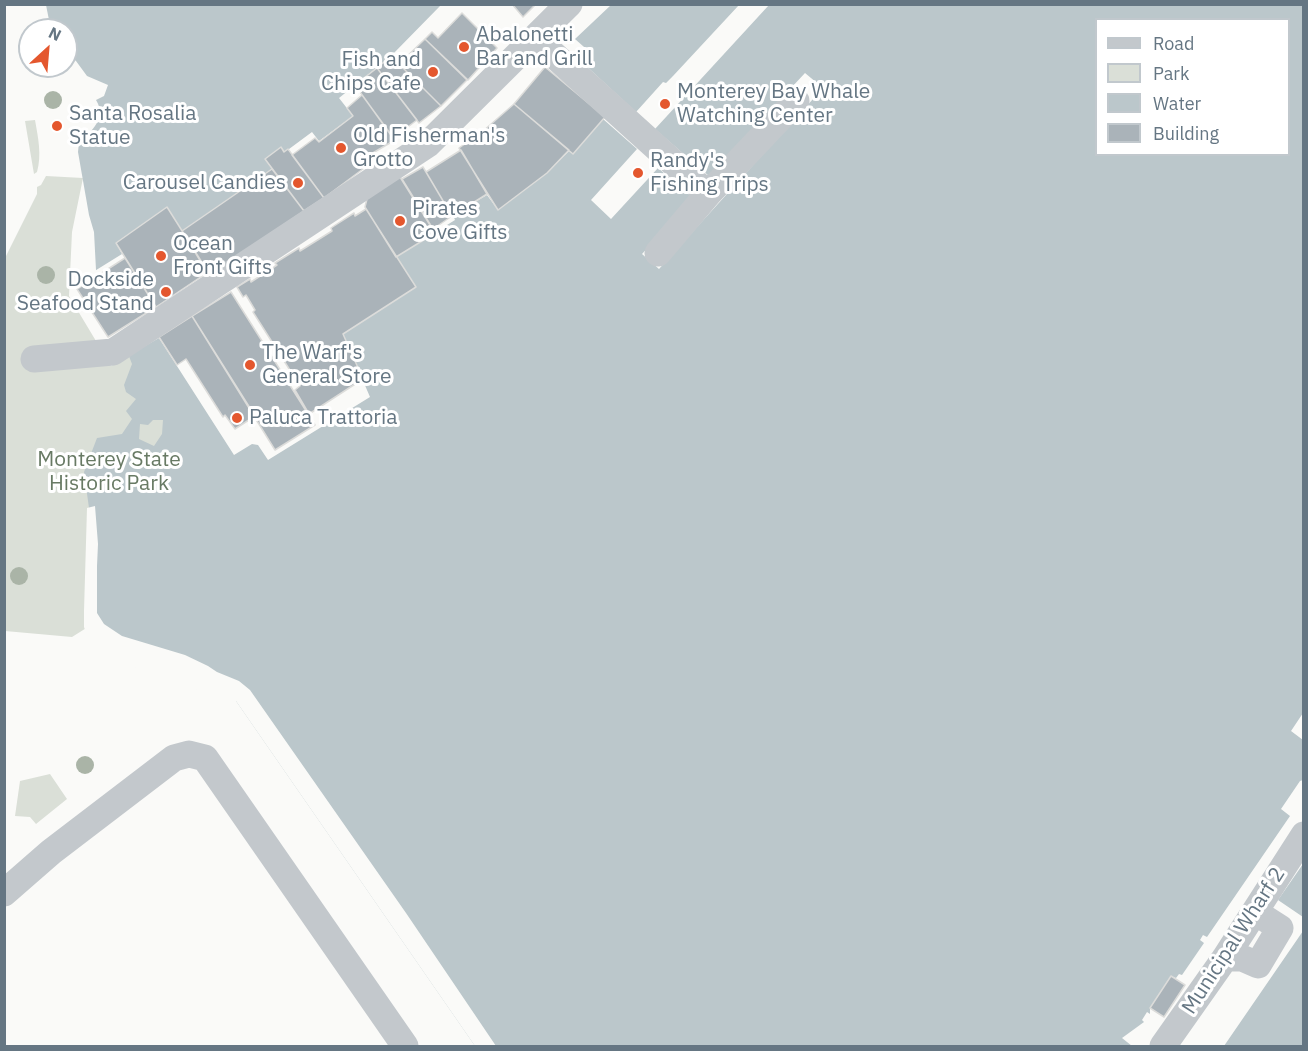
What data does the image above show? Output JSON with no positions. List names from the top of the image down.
{
  "streets": {
    "street": ["Municipal Wharf 2"]
  },
  "parks": ["Monterey State Historic Park"],
  "places": [
    "Abalonetti Bar and Grill",
    "Fish and Chips Cafe",
    "Monterey Bay Whale Watching Center",
    "Santa Rosalia Statue",
    "Old Fisherman's Grotto",
    "Randy's Fishing Trips",
    "Carousel Candies",
    "Pirates Cove Gifts",
    "Ocean Front Gifts",
    "Dockside Seafood Stand",
    "The Warf's General Store",
    "Paluca Trattoria"
  ],
  "legend": [
    "Road",
    "Park",
    "Water",
    "Building"
  ],
  "north": "top right"
}
